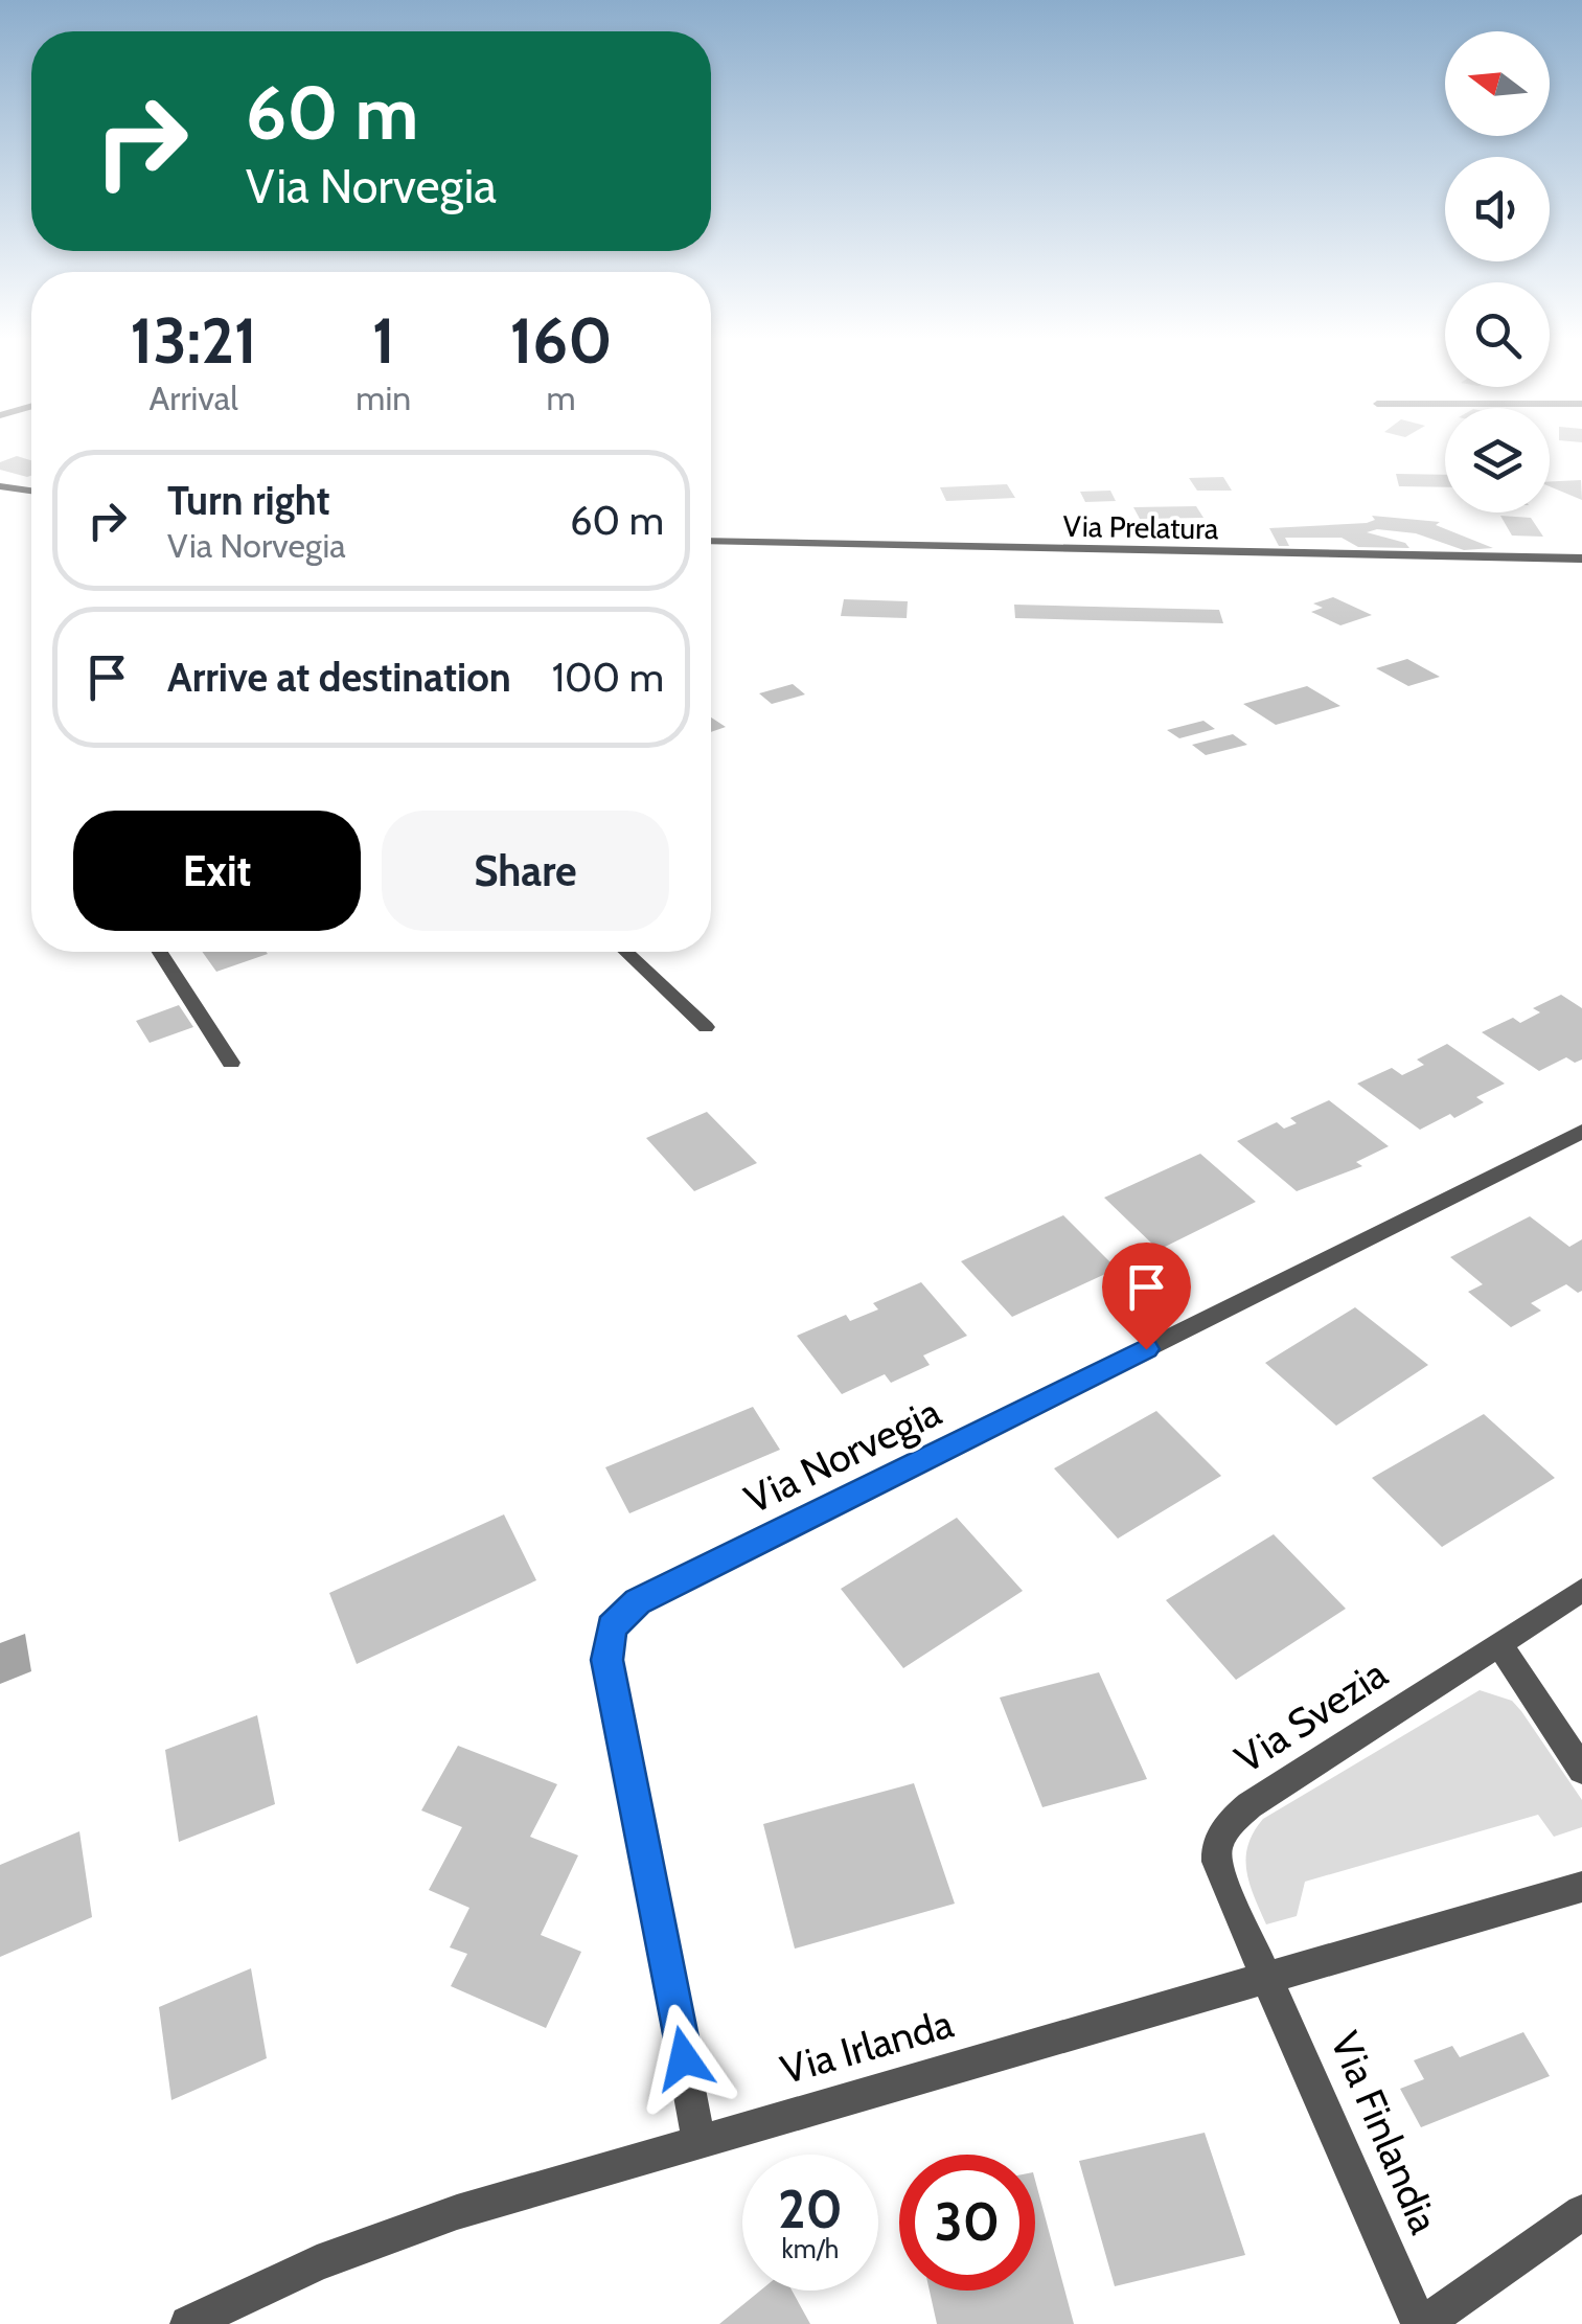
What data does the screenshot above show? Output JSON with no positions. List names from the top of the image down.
{
  "streets": {
    "street": [
      "Via Prelatura",
      "Via Norvegia",
      "Via Svezia",
      "Via Irlanda",
      "Via Finlandia"
    ]
  },
  "crossings": [
    ["Via Norvegia", "Via Irlanda"],
    ["Via Svezia", "Via Irlanda"],
    ["Via Svezia", "Via Finlandia"],
    ["Via Irlanda", "Via Finlandia"]
  ],
  "north": "left",
  "page": {
    "turn": ["60 m", "Via Norvegia"],
    "eta": [
      "13:21",
      "Arrival",
      "1",
      "min",
      "160",
      "m"
    ],
    "list": [
      {
        "name": "Turn right",
        "note": "Via Norvegia",
        "value": "60 m"
      },
      {
        "name": "Arrive at destination",
        "value": "100 m"
      }
    ],
    "buttons": ["Exit", "Share"],
    "speed": "20 km/h",
    "limit": "30"
  }
}
